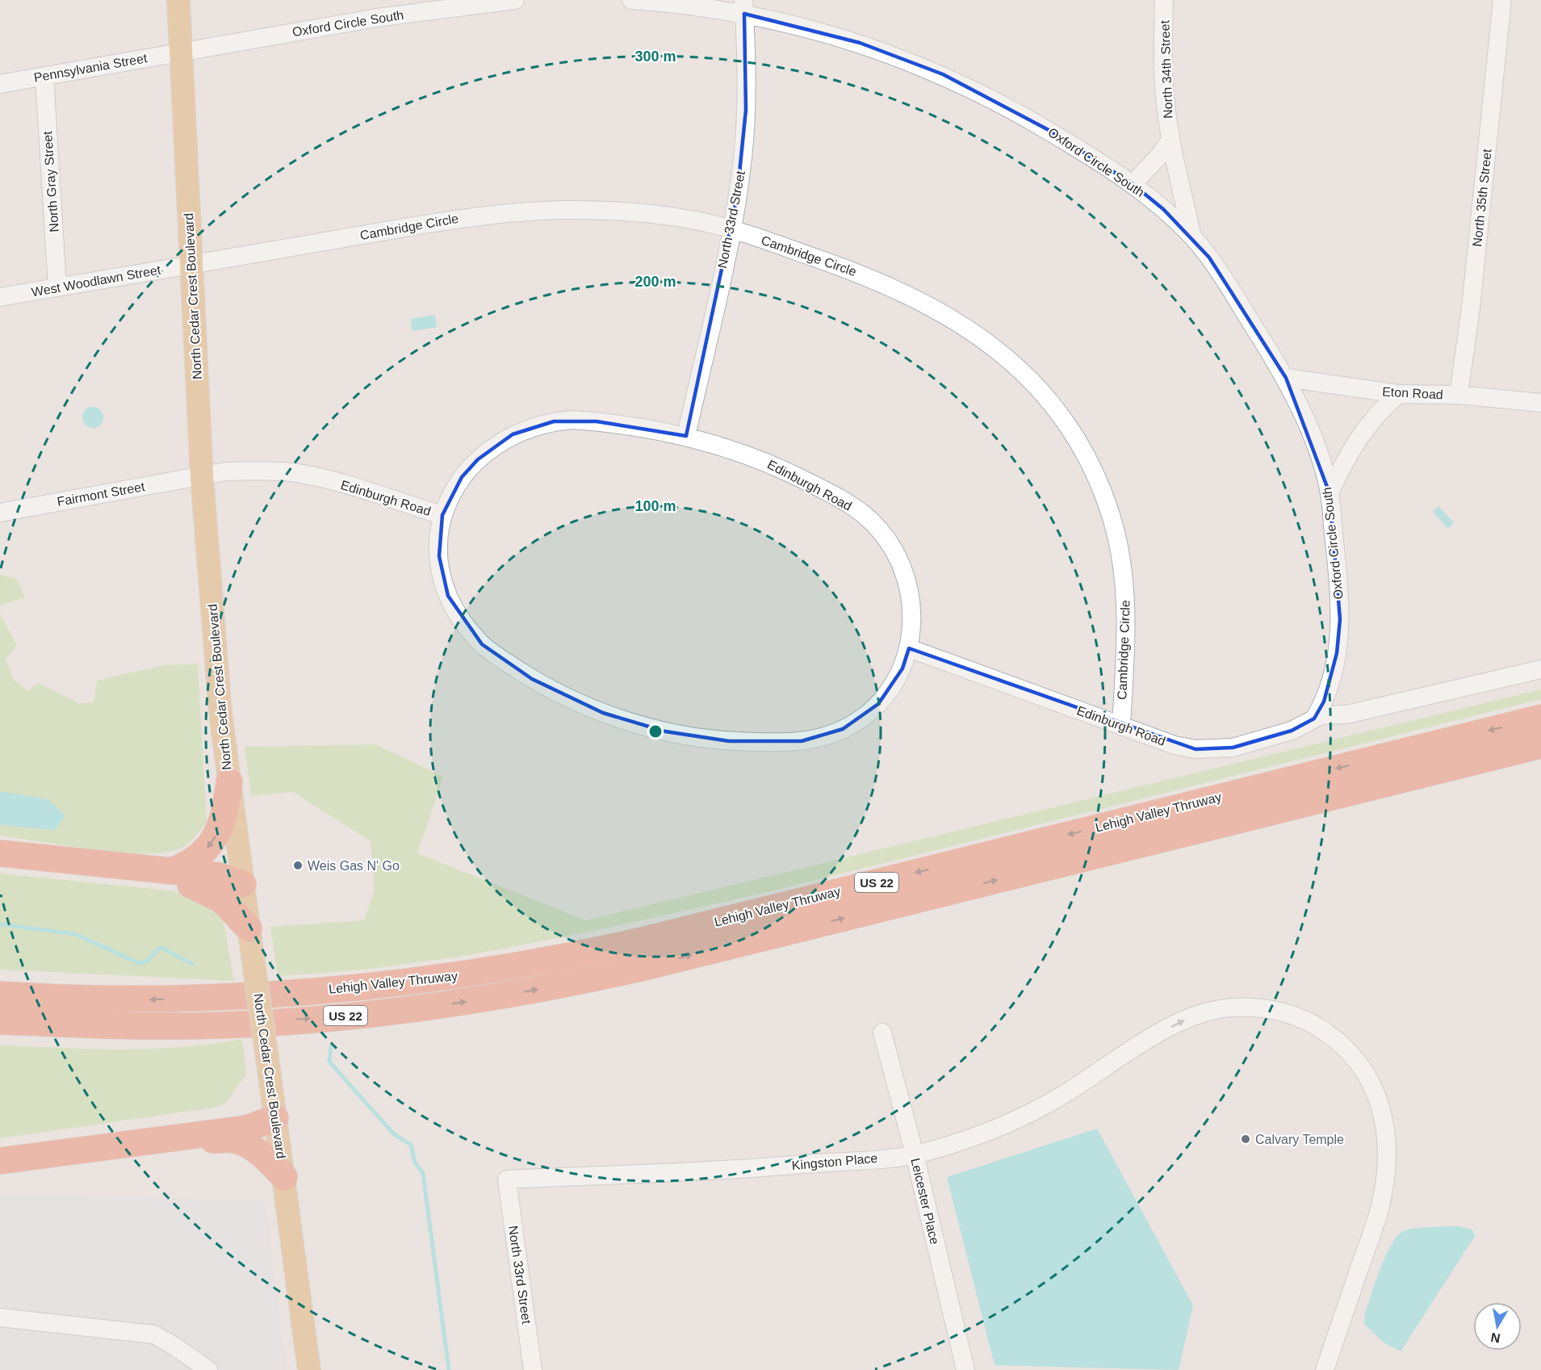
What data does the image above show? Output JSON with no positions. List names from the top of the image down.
{
  "streets": {
    "highway": ["Lehigh Valley Thruway", "US 22"],
    "main road": ["North Cedar Crest Boulevard"],
    "street": [
      "Oxford Circle South",
      "Pennsylvania Street",
      "North 34th Street",
      "North Gray Street",
      "North 35th Street",
      "North 33rd Street",
      "Cambridge Circle",
      "West Woodlawn Street",
      "Eton Road",
      "Edinburgh Road",
      "Fairmont Street",
      "Kingston Place",
      "Leicester Place"
    ]
  },
  "crossings": [
    ["Oxford Circle South", "Pennsylvania Street"],
    ["Oxford Circle South", "North 34th Street"],
    ["Oxford Circle South", "North 33rd Street"],
    ["Oxford Circle South", "North Cedar Crest Boulevard"],
    ["Oxford Circle South", "Eton Road"],
    ["Oxford Circle South", "Edinburgh Road"],
    ["Pennsylvania Street", "North Gray Street"],
    ["Pennsylvania Street", "North Cedar Crest Boulevard"],
    ["North Gray Street", "West Woodlawn Street"],
    ["North 35th Street", "Eton Road"],
    ["North 33rd Street", "Cambridge Circle"],
    ["North 33rd Street", "Edinburgh Road"],
    ["North 33rd Street", "Kingston Place"],
    ["Cambridge Circle", "West Woodlawn Street"],
    ["Cambridge Circle", "North Cedar Crest Boulevard"],
    ["Cambridge Circle", "Edinburgh Road"],
    ["West Woodlawn Street", "North Cedar Crest Boulevard"],
    ["North Cedar Crest Boulevard", "Edinburgh Road"],
    ["North Cedar Crest Boulevard", "Fairmont Street"],
    ["Edinburgh Road", "Fairmont Street"],
    ["Kingston Place", "Leicester Place"]
  ],
  "places": ["Weis Gas N' Go", "Calvary Temple"],
  "north": "bottom",
  "rings": ["300 m", "200 m", "100 m"]
}
